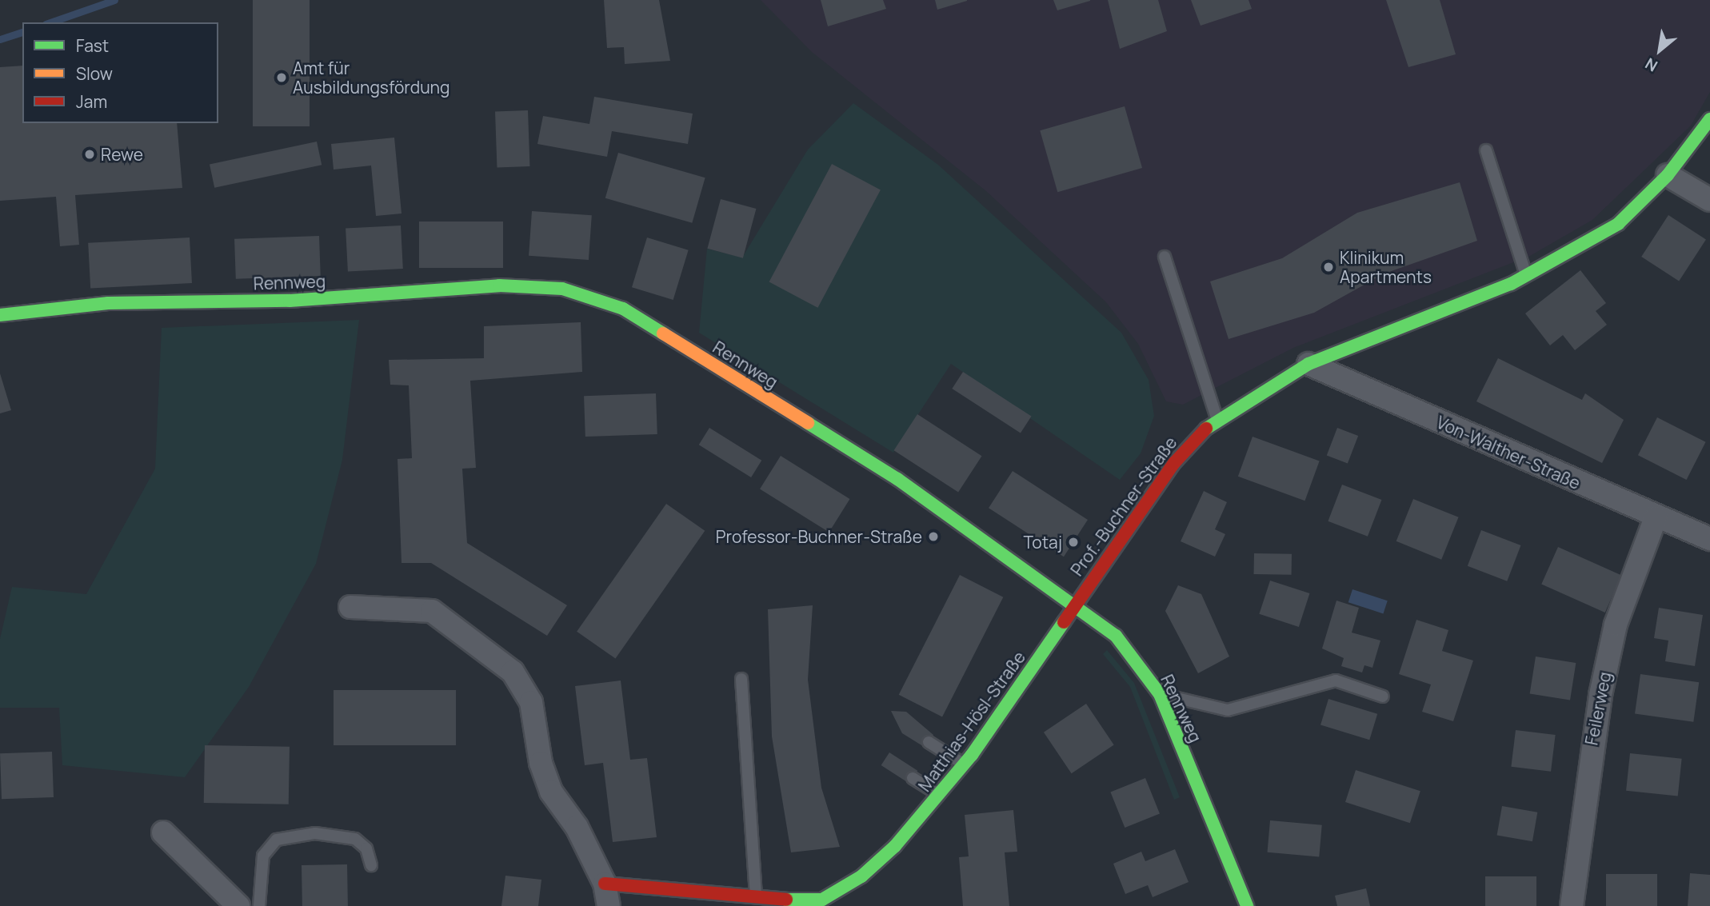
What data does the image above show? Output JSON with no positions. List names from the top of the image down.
{
  "streets": {
    "main road": ["Rennweg", "Prof.-Buchner-Straße", "Matthias-Hösl-Straße"],
    "street": ["Von-Walther-Straße", "Feilerweg"]
  },
  "crossings": [
    ["Rennweg", "Prof.-Buchner-Straße"],
    ["Rennweg", "Matthias-Hösl-Straße"],
    ["Von-Walther-Straße", "Prof.-Buchner-Straße"],
    ["Von-Walther-Straße", "Feilerweg"],
    ["Prof.-Buchner-Straße", "Matthias-Hösl-Straße"]
  ],
  "places": [
    "Amt für Ausbildungsfördung",
    "Rewe",
    "Klinikum Apartments",
    "Professor-Buchner-Straße",
    "Totaj"
  ],
  "legend": ["Fast", "Slow", "Jam"],
  "north": "bottom left"
}
